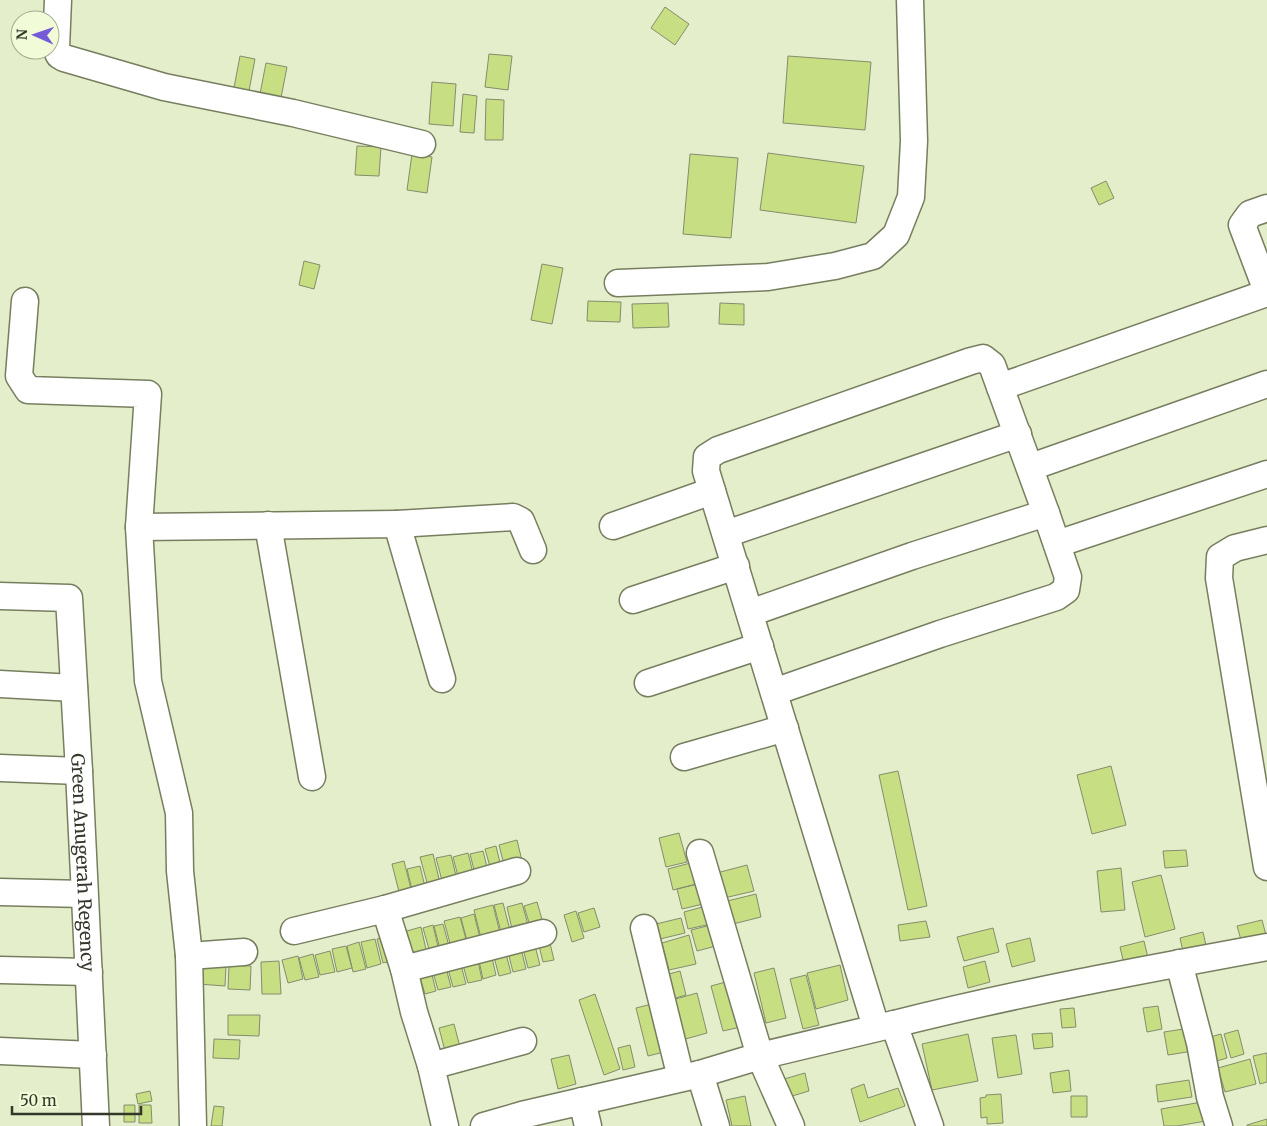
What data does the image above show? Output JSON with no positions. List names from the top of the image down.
{
  "streets": {
    "street": ["Green Anugerah Regency"]
  },
  "scale_bar": "50 m",
  "north": "left"
}
